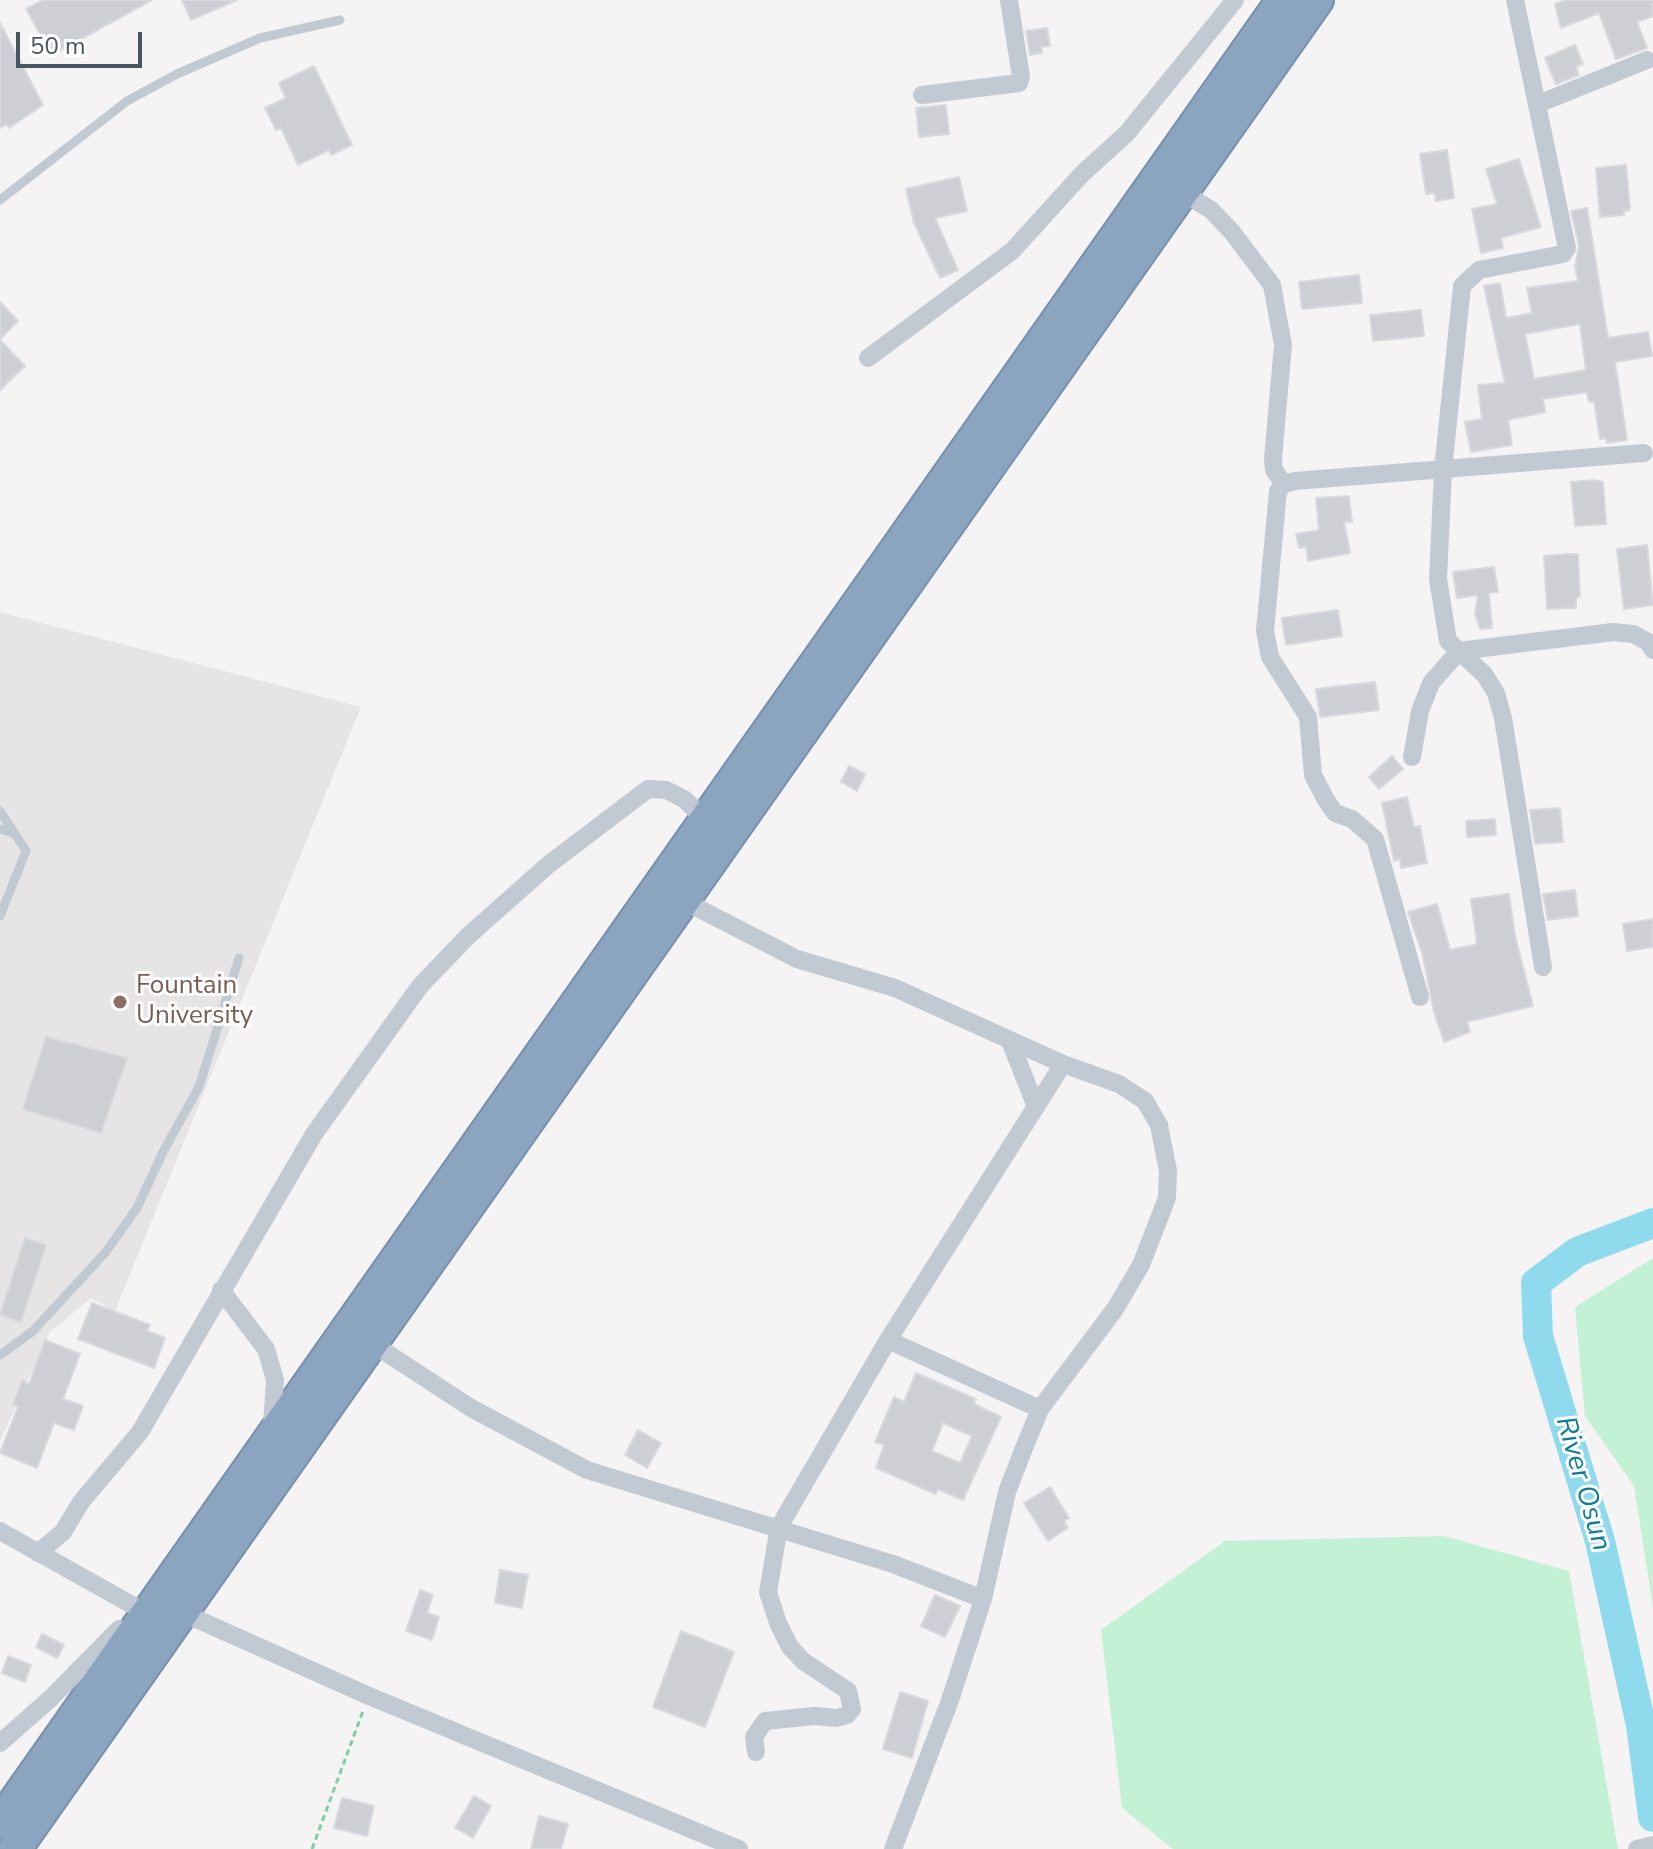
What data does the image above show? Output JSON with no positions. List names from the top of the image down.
{
  "water": ["River Osun"],
  "places": ["Fountain University"],
  "scale_bar": "50 m"
}
